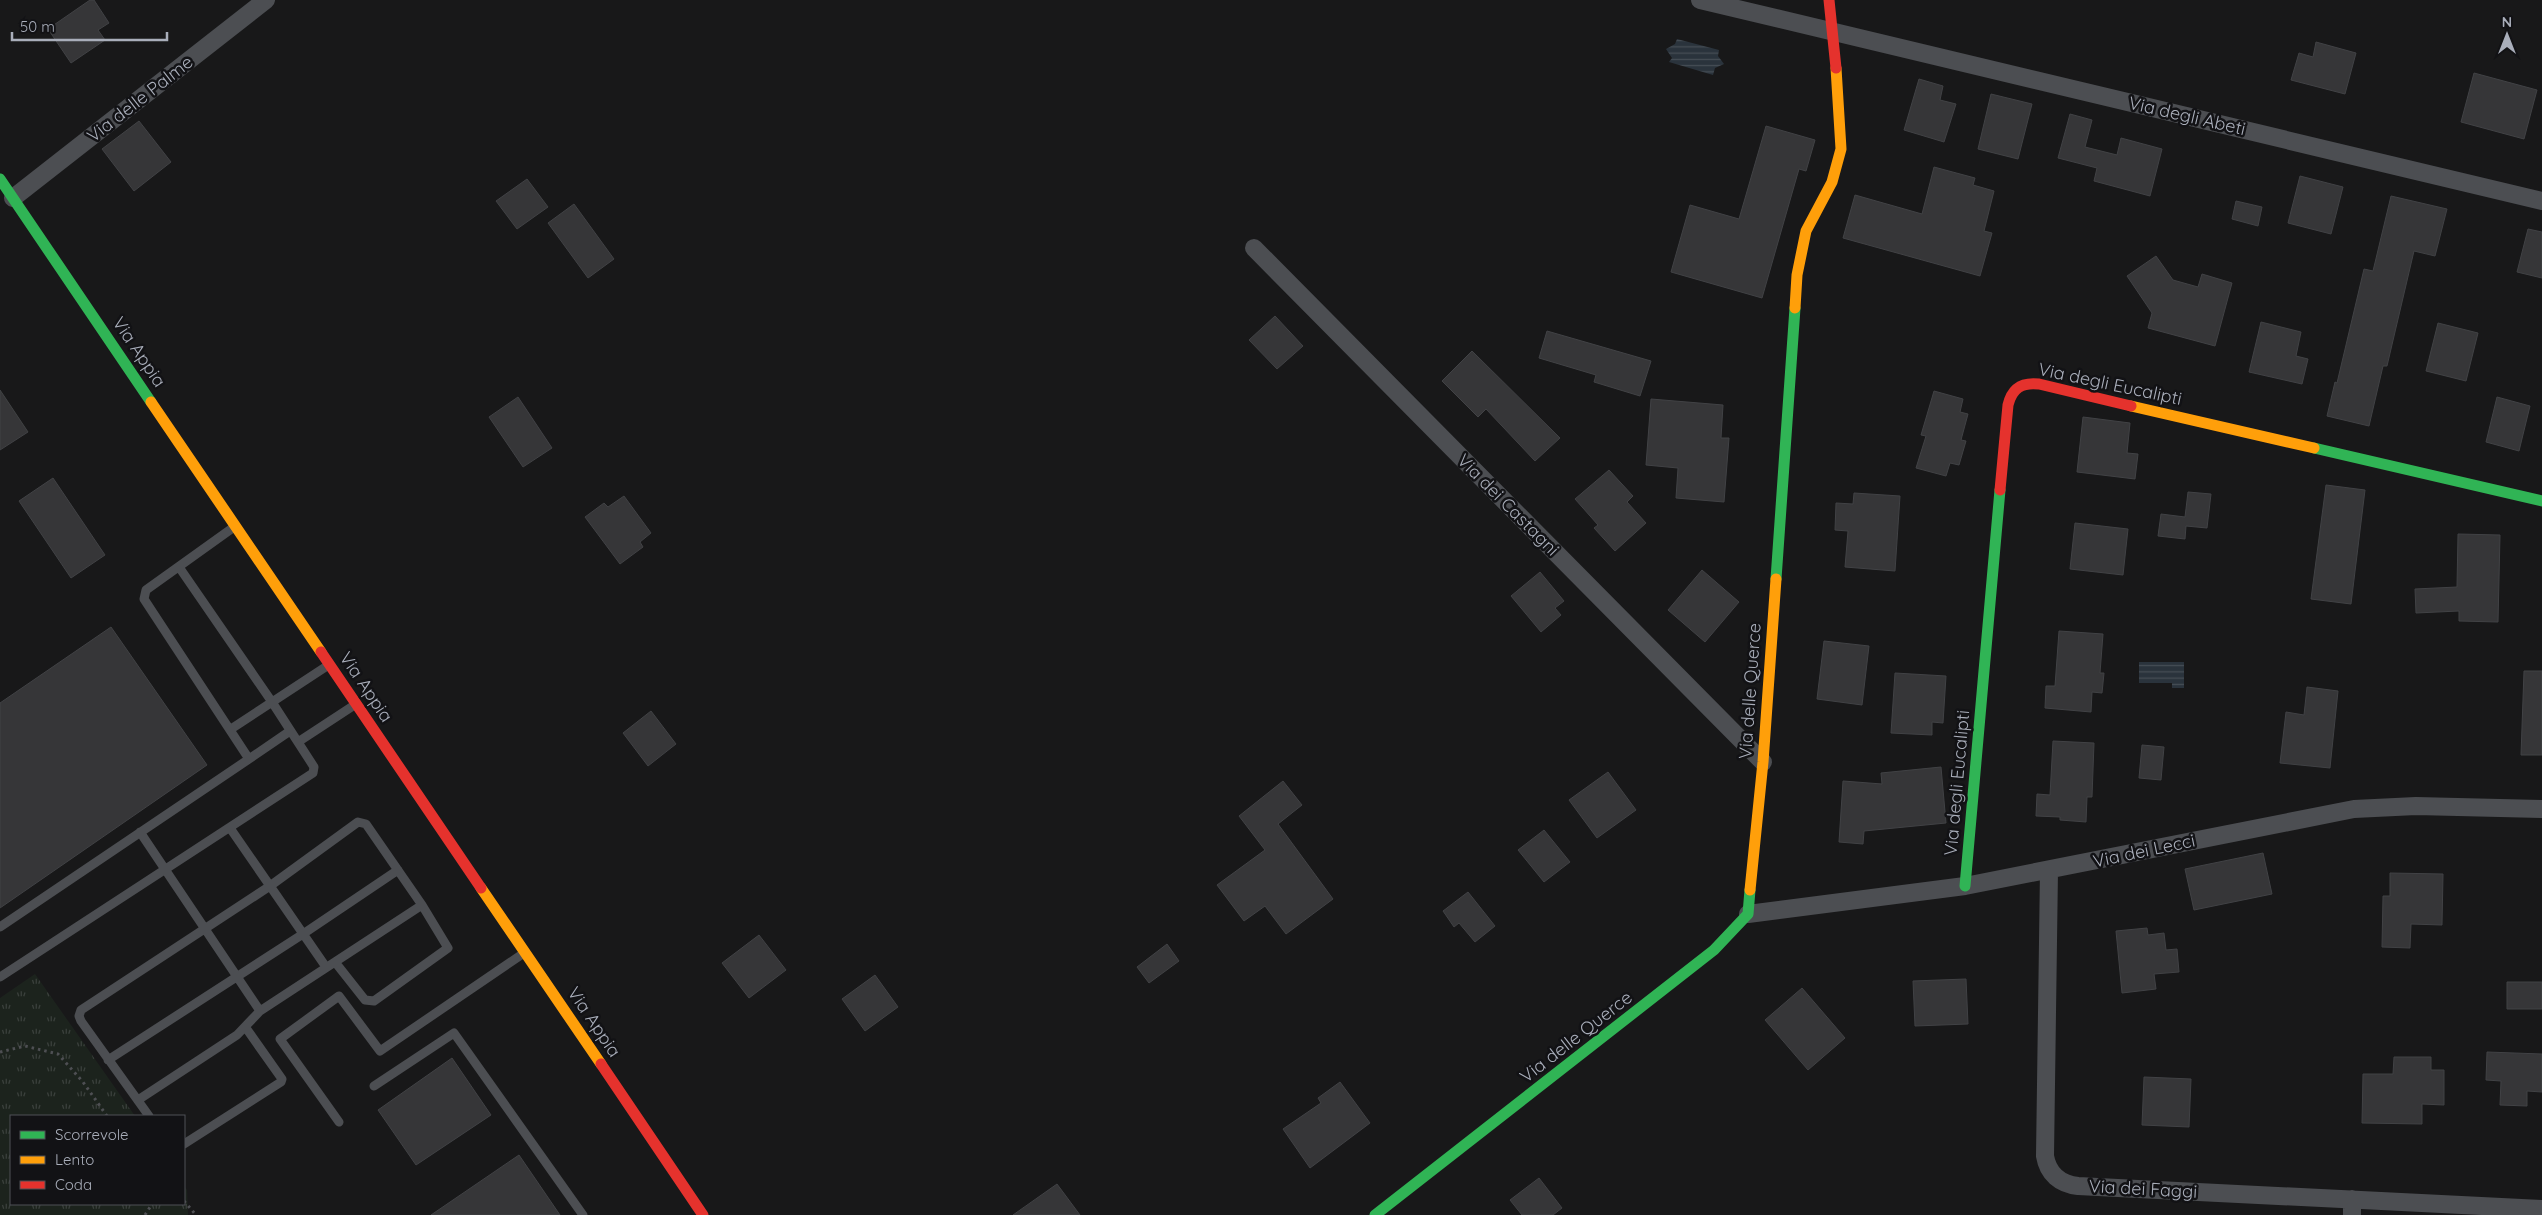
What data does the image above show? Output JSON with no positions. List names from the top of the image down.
{
  "streets": {
    "street": [
      "Via delle Palme",
      "Via degli Abeti",
      "Via Appia",
      "Via degli Eucalipti",
      "Via dei Castagni",
      "Via delle Querce",
      "Via dei Lecci",
      "Via dei Faggi"
    ]
  },
  "crossings": [
    ["Via delle Palme", "Via Appia"],
    ["Via degli Abeti", "Via delle Querce"],
    ["Via degli Eucalipti", "Via dei Lecci"],
    ["Via dei Castagni", "Via delle Querce"],
    ["Via delle Querce", "Via dei Lecci"],
    ["Via dei Lecci", "Via dei Faggi"]
  ],
  "legend": ["Scorrevole", "Lento", "Coda"],
  "scale_bar": "50 m",
  "north": "top"
}
